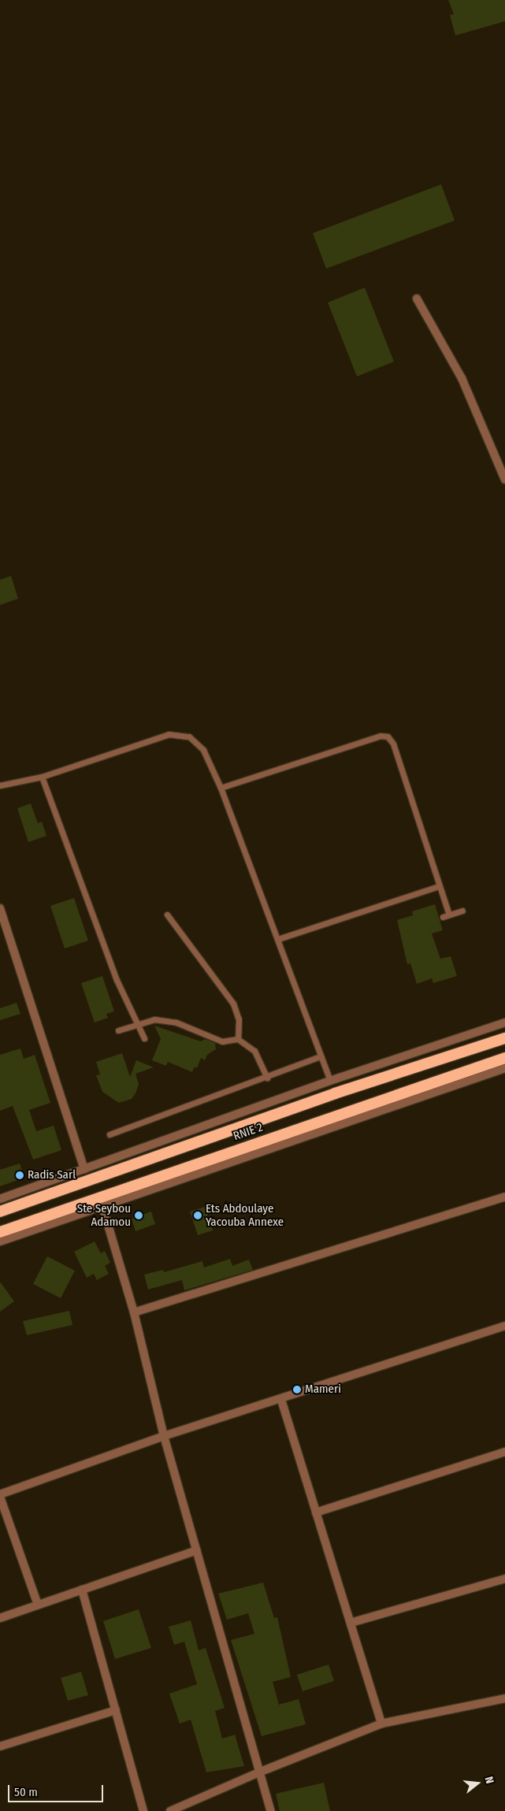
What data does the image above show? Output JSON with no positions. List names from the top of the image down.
{
  "streets": {
    "highway": ["RNIE 2"]
  },
  "places": [
    "Radis Sarl",
    "Ste Seybou Adamou",
    "Ets Abdoulaye Yacouba Annexe",
    "Mameri"
  ],
  "scale_bar": "50 m",
  "north": "right"
}
